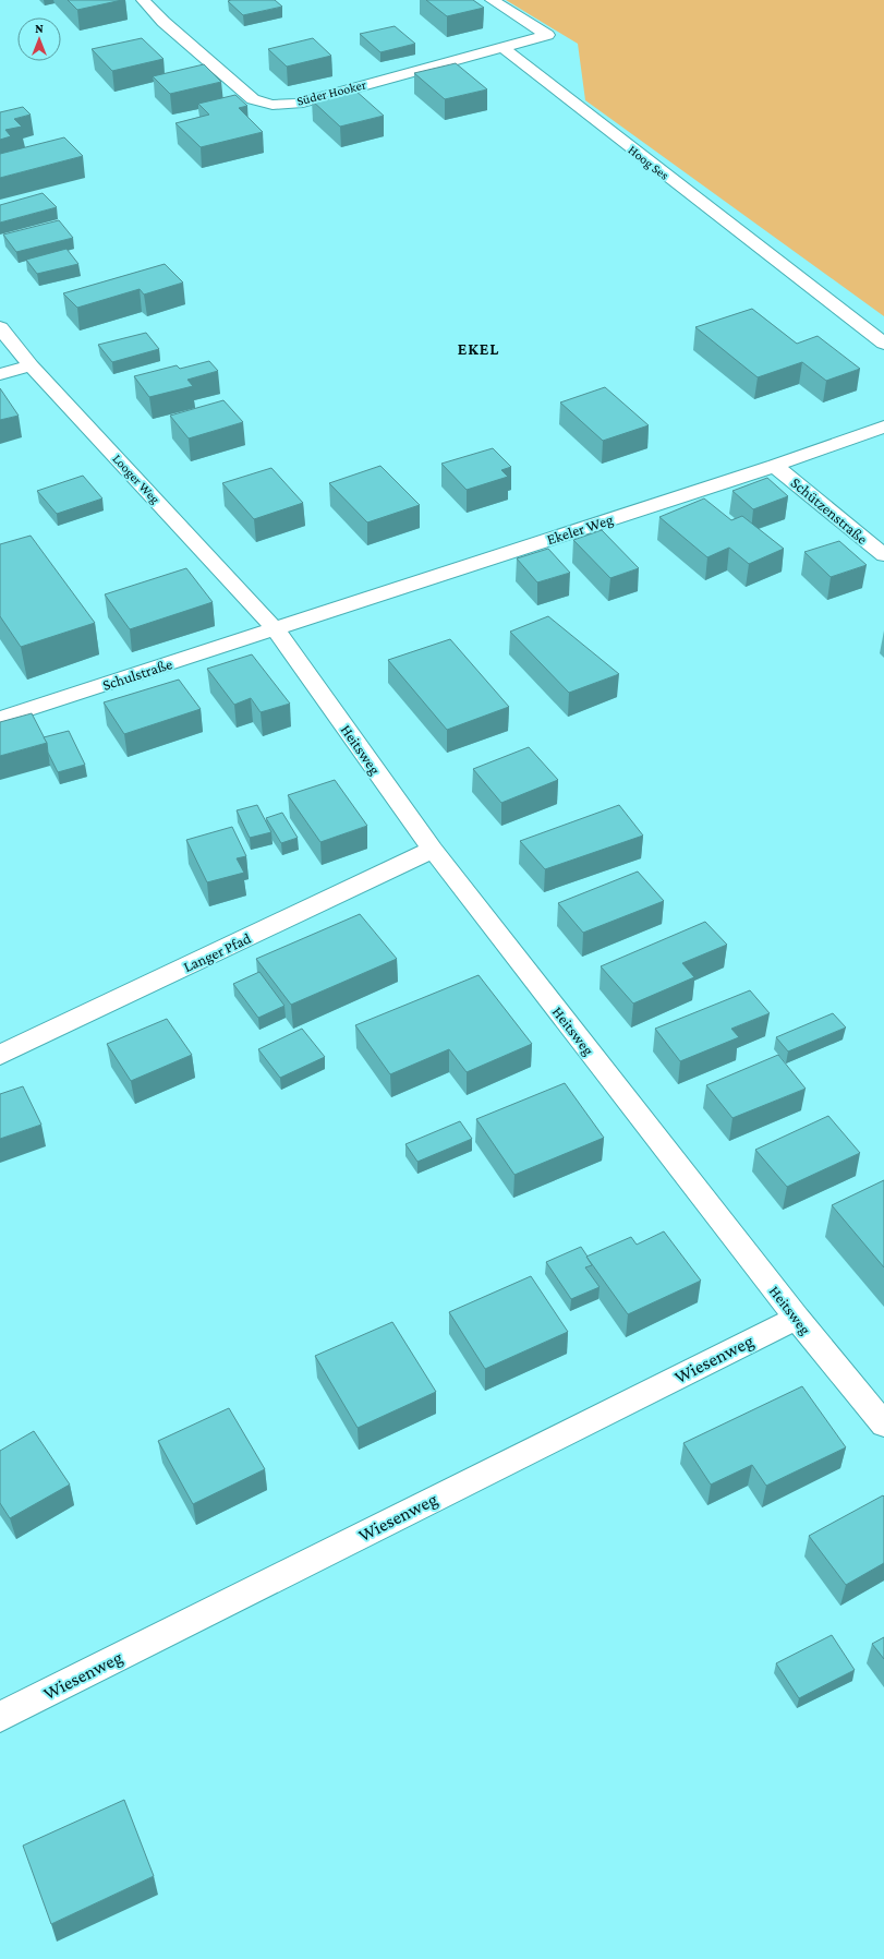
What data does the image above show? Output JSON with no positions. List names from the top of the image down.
{
  "streets": {
    "street": [
      "Süder Hooker",
      "Hoog Ses",
      "Looger Weg",
      "Schützenstraße",
      "Ekeler Weg",
      "Schulstraße",
      "Heitsweg",
      "Langer Pfad",
      "Wiesenweg"
    ]
  },
  "crossings": [
    ["Süder Hooker", "Hoog Ses"],
    ["Looger Weg", "Ekeler Weg"],
    ["Looger Weg", "Schulstraße"],
    ["Looger Weg", "Heitsweg"],
    ["Schützenstraße", "Ekeler Weg"],
    ["Ekeler Weg", "Schulstraße"],
    ["Ekeler Weg", "Heitsweg"],
    ["Schulstraße", "Heitsweg"],
    ["Heitsweg", "Langer Pfad"],
    ["Heitsweg", "Wiesenweg"]
  ],
  "districts": ["EKEL"],
  "north": "top"
}
